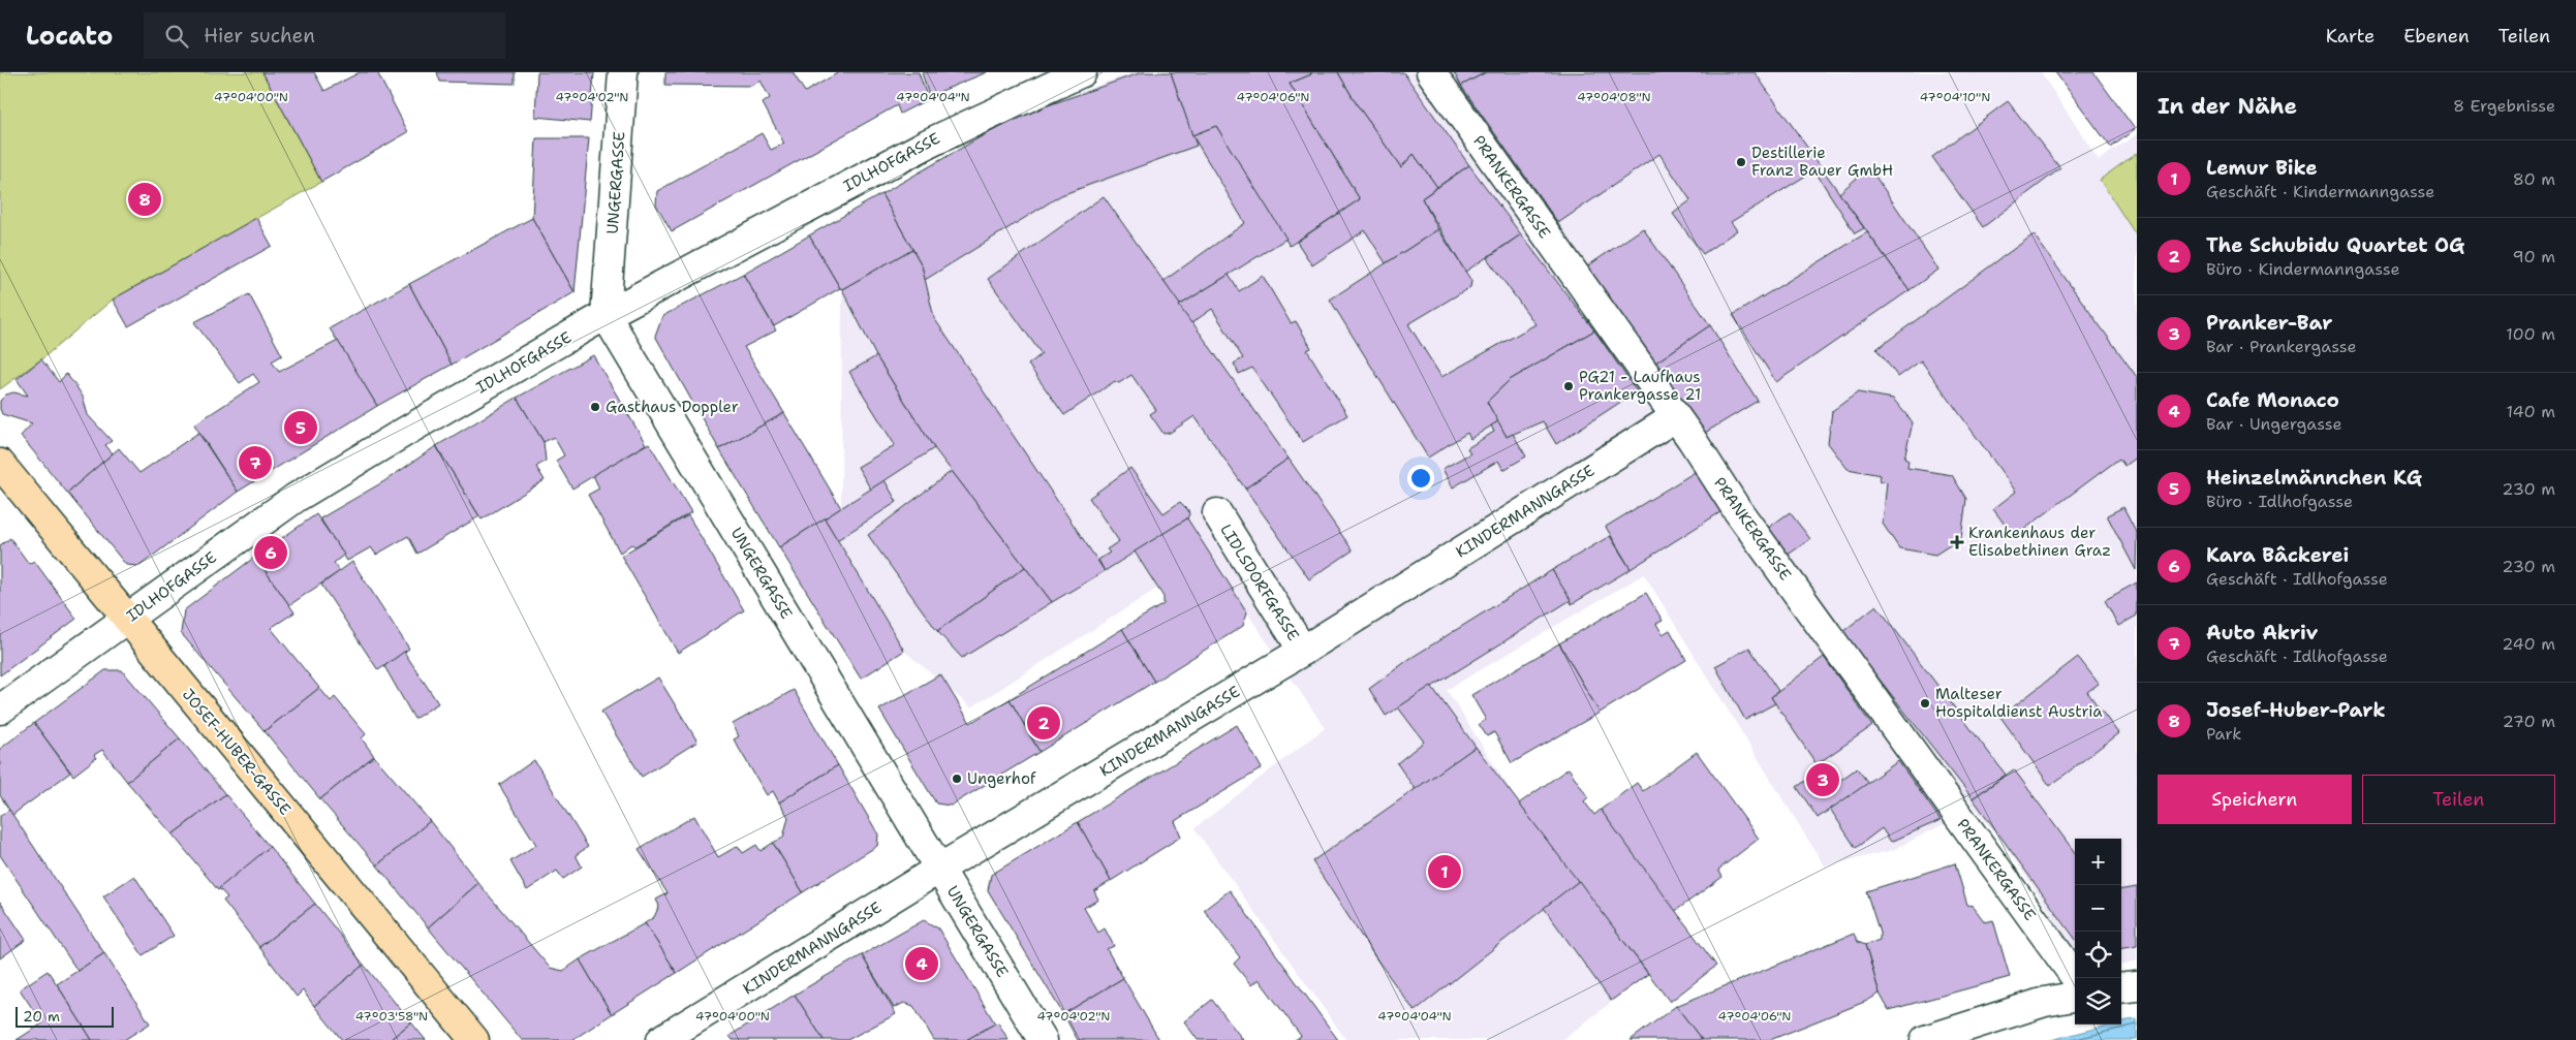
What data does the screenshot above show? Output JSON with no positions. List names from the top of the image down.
{
  "streets": {
    "main road": ["JOSEF-HUBER-GASSE"],
    "street": [
      "IDLHOFGASSE",
      "UNGERGASSE",
      "PRANKERGASSE",
      "KINDERMANNGASSE",
      "LIDLSDORFGASSE"
    ]
  },
  "crossings": [
    ["IDLHOFGASSE", "UNGERGASSE"],
    ["IDLHOFGASSE", "JOSEF-HUBER-GASSE"],
    ["UNGERGASSE", "KINDERMANNGASSE"],
    ["PRANKERGASSE", "KINDERMANNGASSE"],
    ["KINDERMANNGASSE", "LIDLSDORFGASSE"]
  ],
  "places": {
    "other": [
      "Destillerie Franz Bauer GmbH",
      "PG21 - Laufhaus Prankergasse 21",
      "Gasthaus Doppler",
      "Malteser Hospitaldienst Austria",
      "Ungerhof"
    ],
    "health": ["Krankenhaus der Elisabethinen Graz"]
  },
  "scale_bar": "20 m",
  "page": {
    "header": "Locato",
    "search": "Hier suchen",
    "nav": ["Karte", "Ebenen", "Teilen"],
    "heading": ["In der Nähe", "8 Ergebnisse"],
    "list": [
      {
        "mark": "1",
        "name": "Lemur Bike",
        "note": "Geschäft · Kindermanngasse",
        "value": "80 m"
      },
      {
        "mark": "2",
        "name": "The Schubidu Quartet OG",
        "note": "Büro · Kindermanngasse",
        "value": "90 m"
      },
      {
        "mark": "3",
        "name": "Pranker-Bar",
        "note": "Bar · Prankergasse",
        "value": "100 m"
      },
      {
        "mark": "4",
        "name": "Cafe Monaco",
        "note": "Bar · Ungergasse",
        "value": "140 m"
      },
      {
        "mark": "5",
        "name": "Heinzelmännchen KG",
        "note": "Büro · Idlhofgasse",
        "value": "230 m"
      },
      {
        "mark": "6",
        "name": "Kara Bâckerei",
        "note": "Geschäft · Idlhofgasse",
        "value": "230 m"
      },
      {
        "mark": "7",
        "name": "Auto Akriv",
        "note": "Geschäft · Idlhofgasse",
        "value": "240 m"
      },
      {
        "mark": "8",
        "name": "Josef-Huber-Park",
        "note": "Park",
        "value": "270 m"
      }
    ],
    "pins": [
      "8",
      "5",
      "7",
      "6",
      "2",
      "3",
      "1",
      "4"
    ],
    "buttons": ["Speichern", "Teilen"],
    "map_buttons": ["+", "−"],
    "scale": "20 m"
  },
  "coordinates": [
    "47°04'00\"N",
    "47°04'02\"N",
    "47°04'04\"N",
    "47°04'06\"N",
    "47°04'08\"N",
    "47°04'10\"N",
    "47°03'58\"N"
  ]
}
